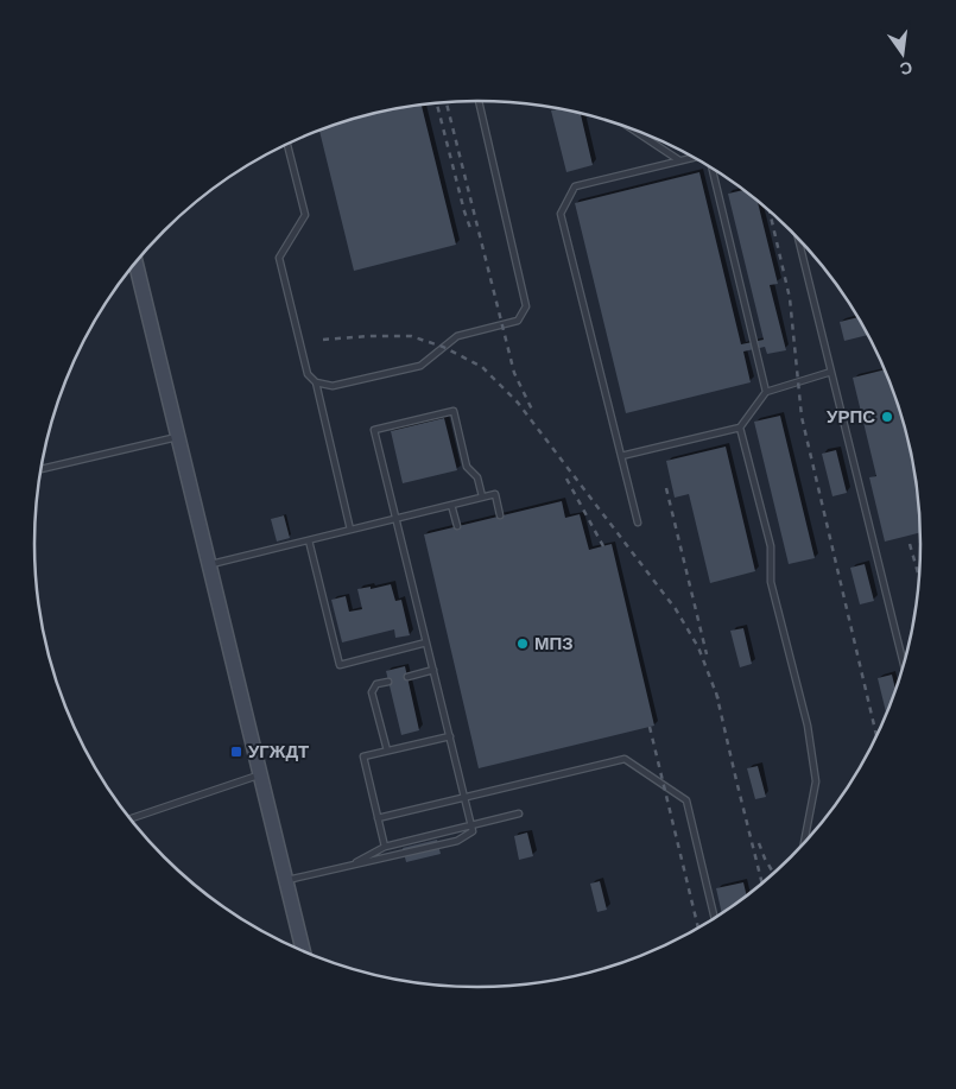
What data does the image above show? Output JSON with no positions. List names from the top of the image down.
{
  "places": {
    "other": ["УРПС", "МПЗ"],
    "transit": ["УГЖДТ"]
  },
  "north": "bottom"
}
